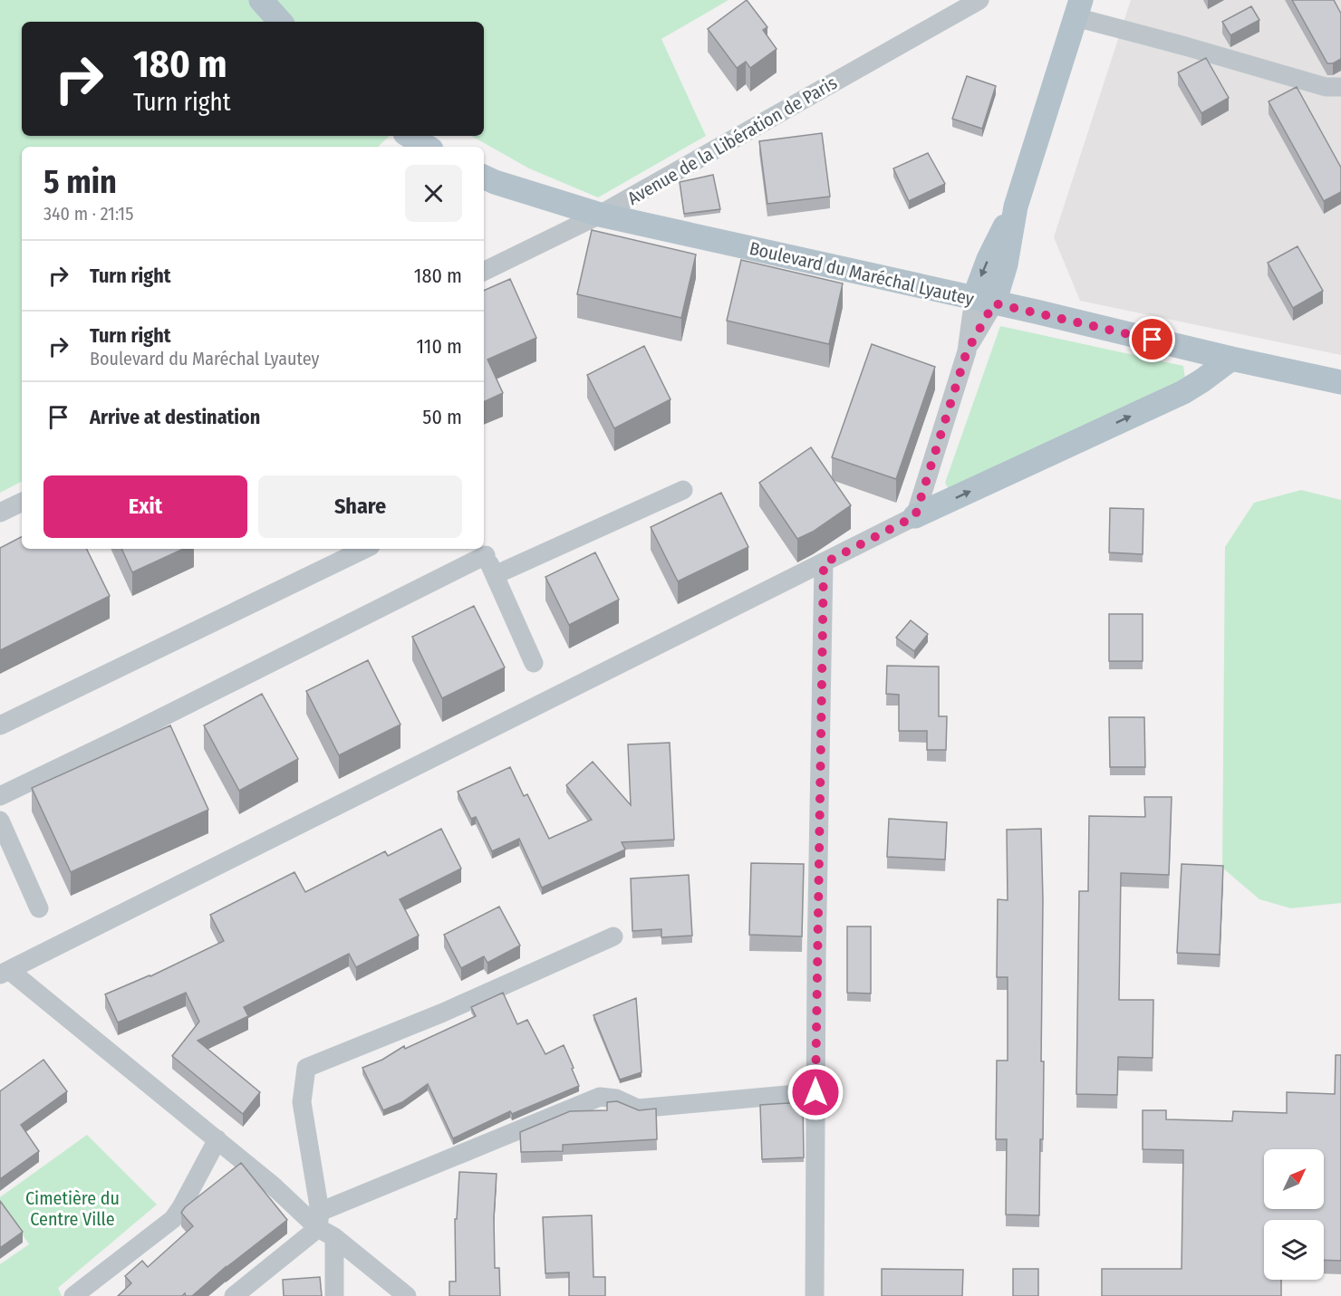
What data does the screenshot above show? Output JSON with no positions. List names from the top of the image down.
{
  "streets": {
    "main road": ["Boulevard du Maréchal Lyautey"],
    "street": ["Avenue de la Libération de Paris"]
  },
  "crossings": [
    ["Avenue de la Libération de Paris", "Boulevard du Maréchal Lyautey"]
  ],
  "parks": ["Cimetière du Centre Ville"],
  "north": "top right",
  "page": {
    "turn": ["180 m", "Turn right"],
    "heading": ["5 min", "340 m · 21:15"],
    "list": [
      {
        "name": "Turn right",
        "value": "180 m"
      },
      {
        "name": "Turn right",
        "note": "Boulevard du Maréchal Lyautey",
        "value": "110 m"
      },
      {
        "name": "Arrive at destination",
        "value": "50 m"
      }
    ],
    "buttons": ["Exit", "Share"]
  }
}
